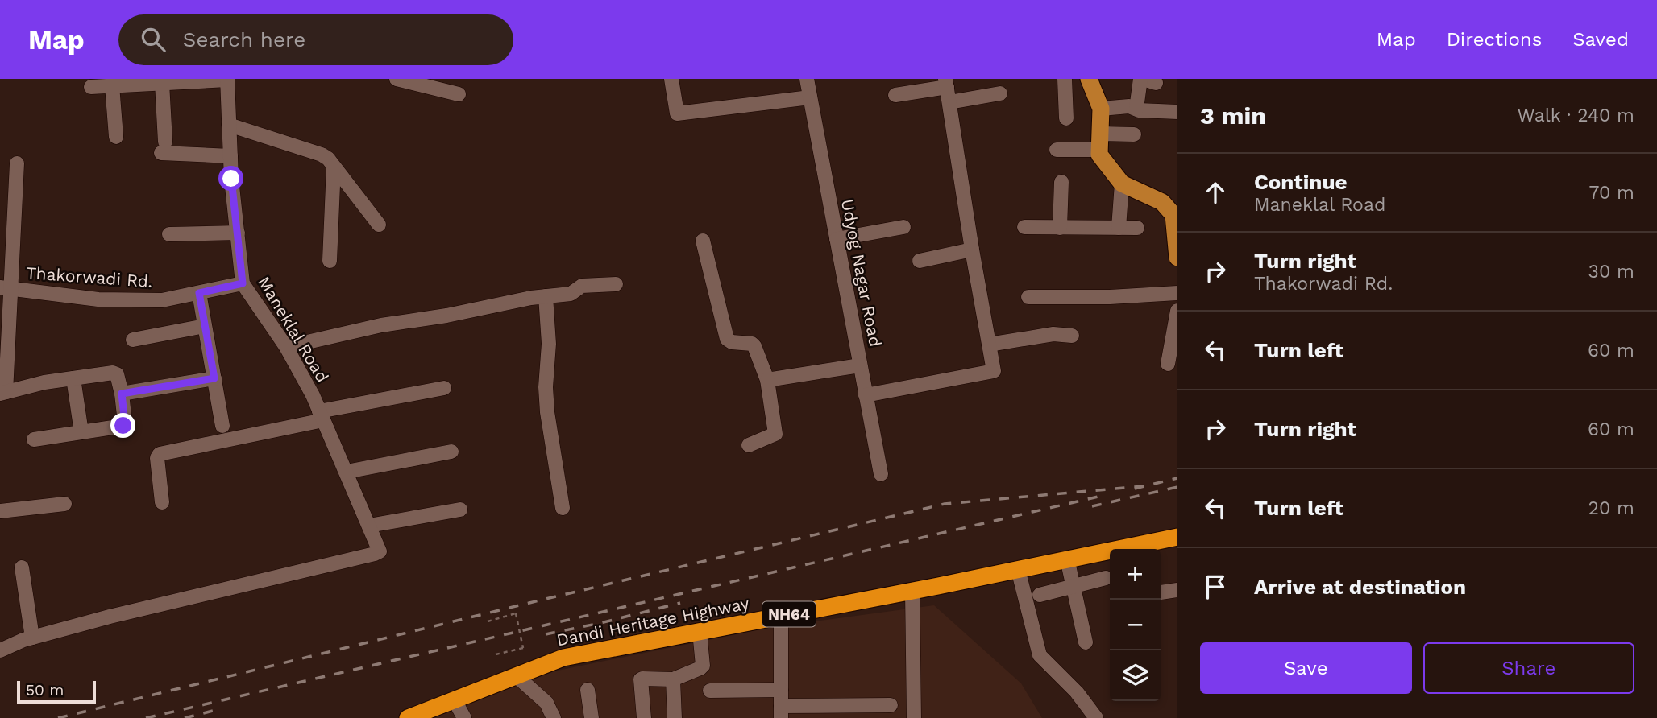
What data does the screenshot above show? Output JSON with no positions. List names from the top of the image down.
{
  "streets": {
    "highway": ["NH64", "Dandi Heritage Highway"],
    "street": ["Udyog Nagar Road", "Thakorwadi Rd.", "Maneklal Road"]
  },
  "crossings": [
    ["Thakorwadi Rd.", "Maneklal Road"]
  ],
  "scale_bar": "50 m",
  "page": {
    "header": "Map",
    "search": "Search here",
    "nav": ["Map", "Directions", "Saved"],
    "heading": ["3 min", "Walk · 240 m"],
    "list": [
      ["Continue", "Maneklal Road", "70 m"],
      ["Turn right", "Thakorwadi Rd.", "30 m"],
      ["Turn left", "60 m"],
      ["Turn right", "60 m"],
      ["Turn left", "20 m"],
      "Arrive at destination"
    ],
    "map_buttons": ["+", "−"],
    "buttons": ["Save", "Share"],
    "scale": "50 m"
  }
}
